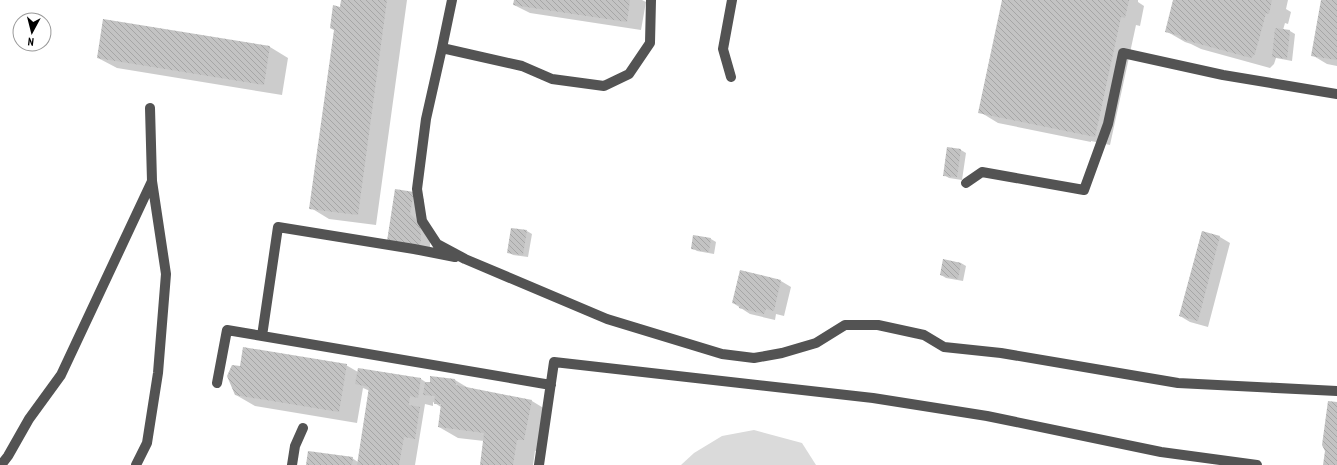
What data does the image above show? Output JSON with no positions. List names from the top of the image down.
{
  "north": "bottom"
}
